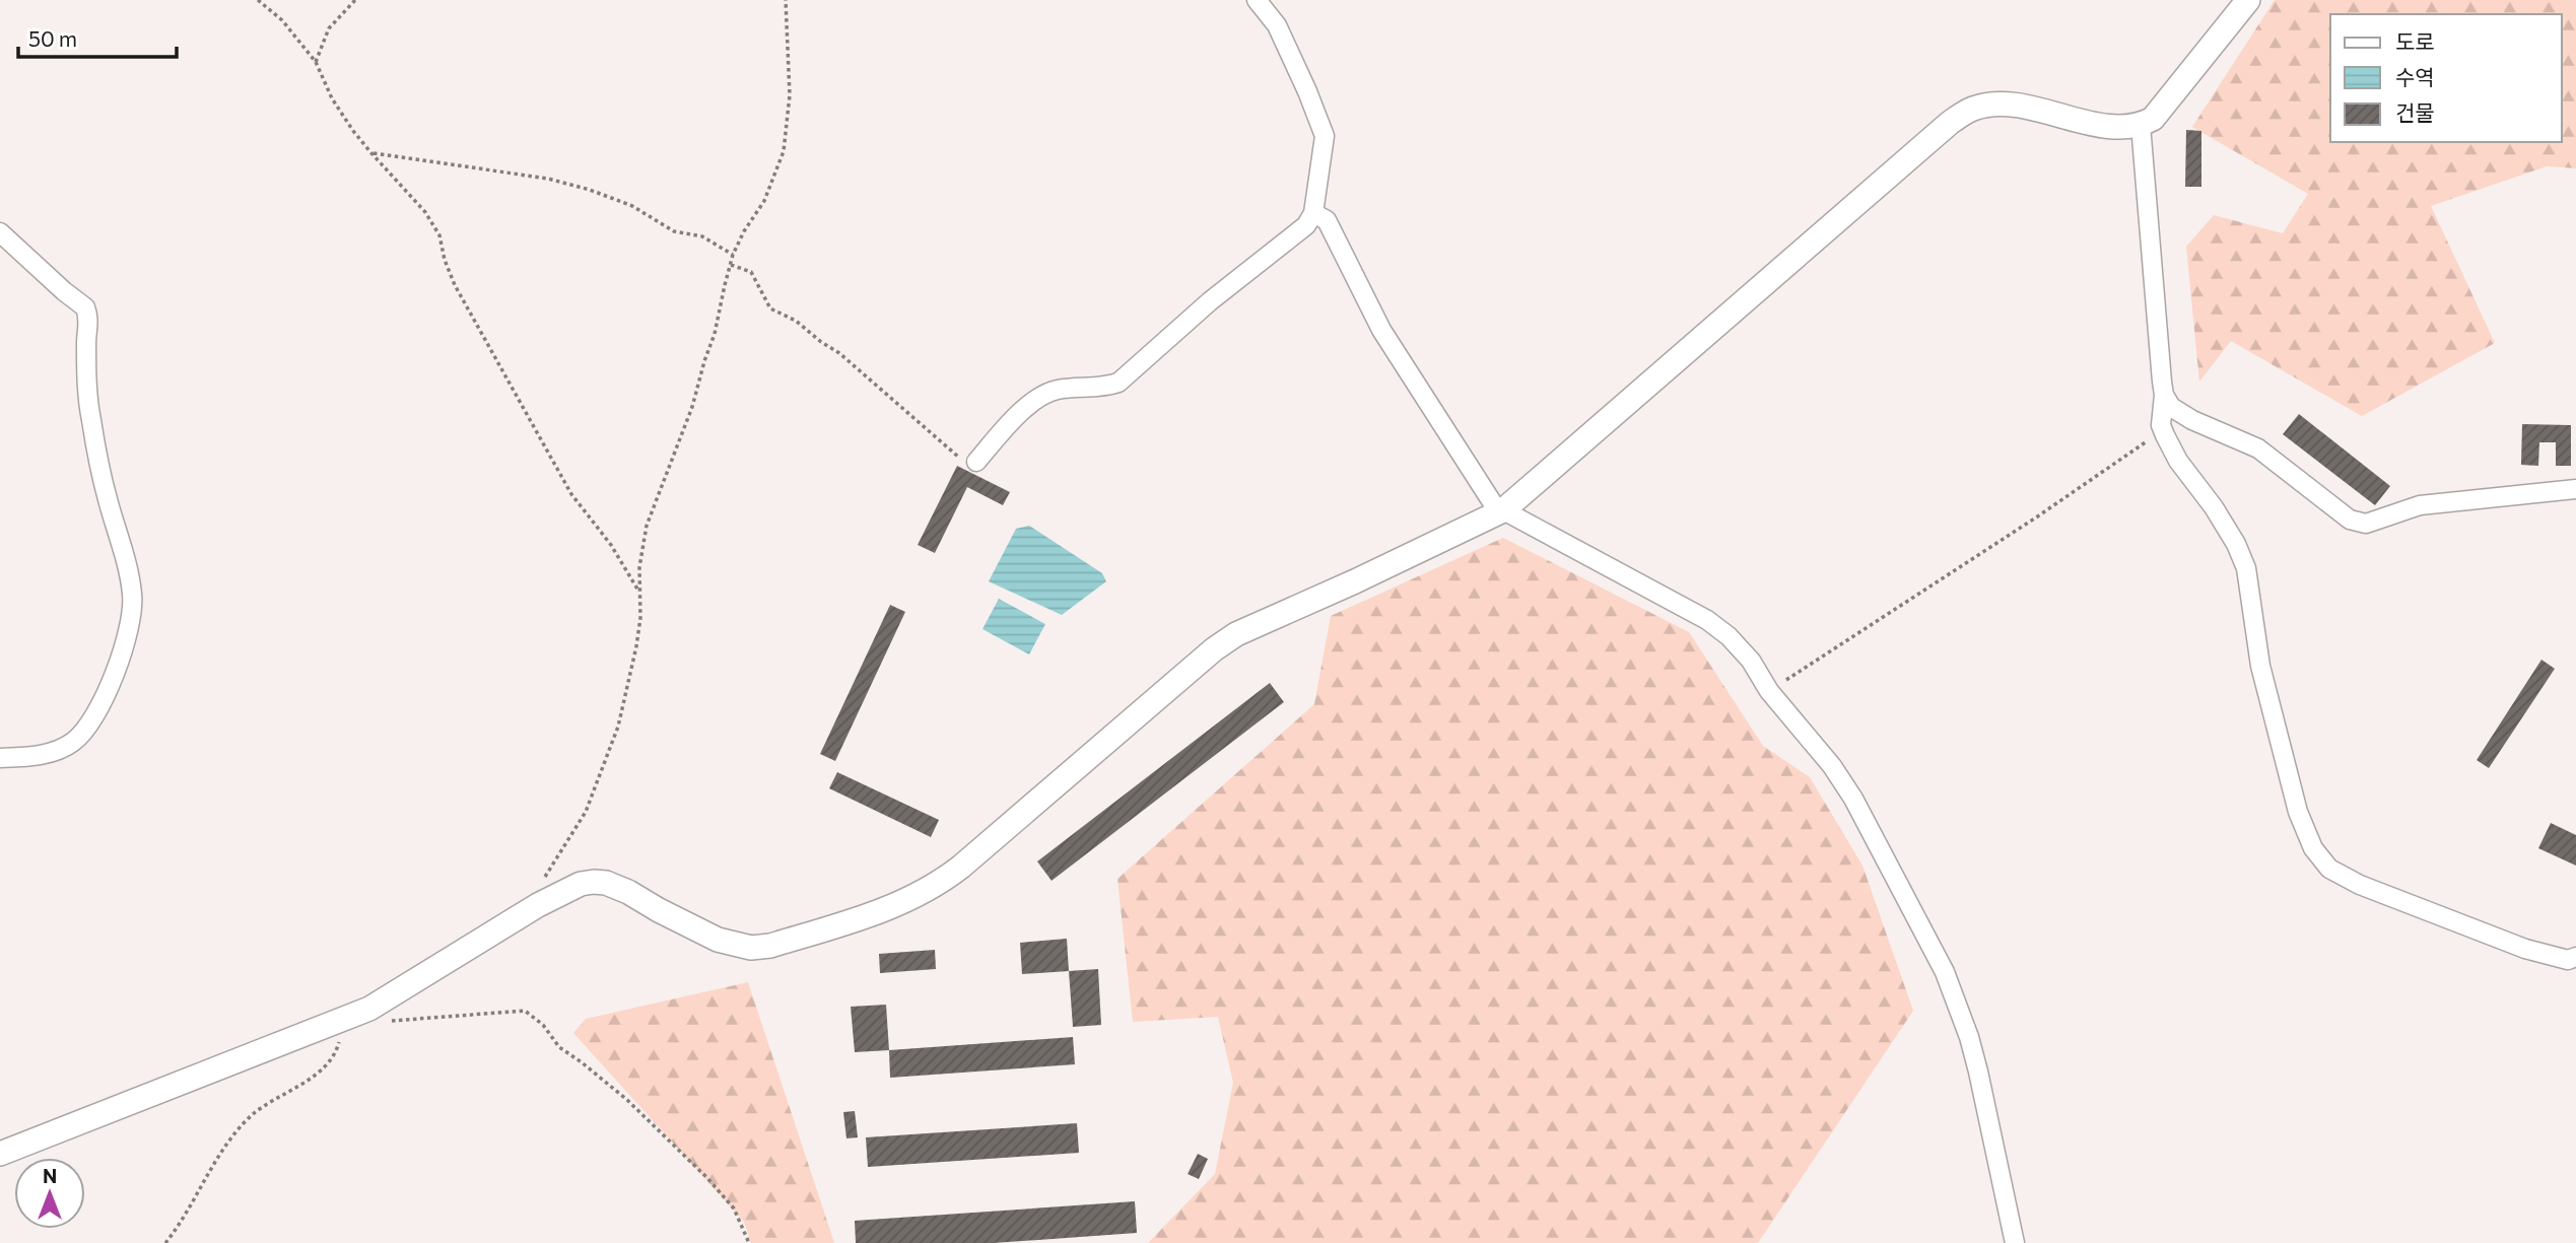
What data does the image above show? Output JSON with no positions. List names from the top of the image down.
{
  "legend": ["도로", "수역", "건물"],
  "scale_bar": "50 m",
  "north": "top"
}
